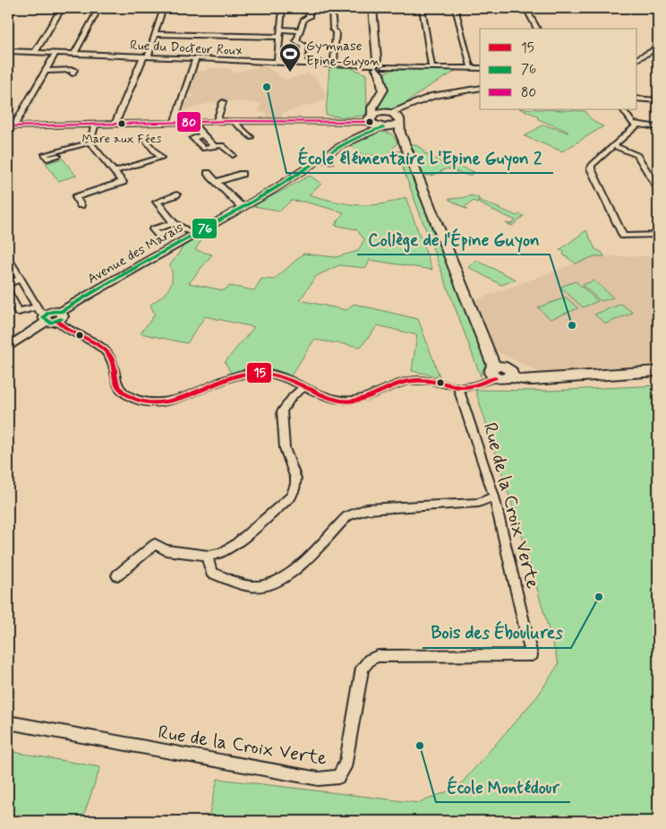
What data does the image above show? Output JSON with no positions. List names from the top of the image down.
{
  "streets": {
    "street": ["Rue du Docteur Roux", "Avenue des Marais", "Rue de la Croix Verte"]
  },
  "places": {
    "sports": ["Gymnase Epine-Guyon"],
    "other": [
      "École élémentaire L'Epine Guyon 2",
      "Mare aux Fées",
      "Collège de l'Épine Guyon",
      "Bois des Éboulures",
      "École Montédour"
    ]
  },
  "lines": ["transit line 80", "transit line 76", "transit line 15"],
  "legend": ["15", "76", "80"]
}
